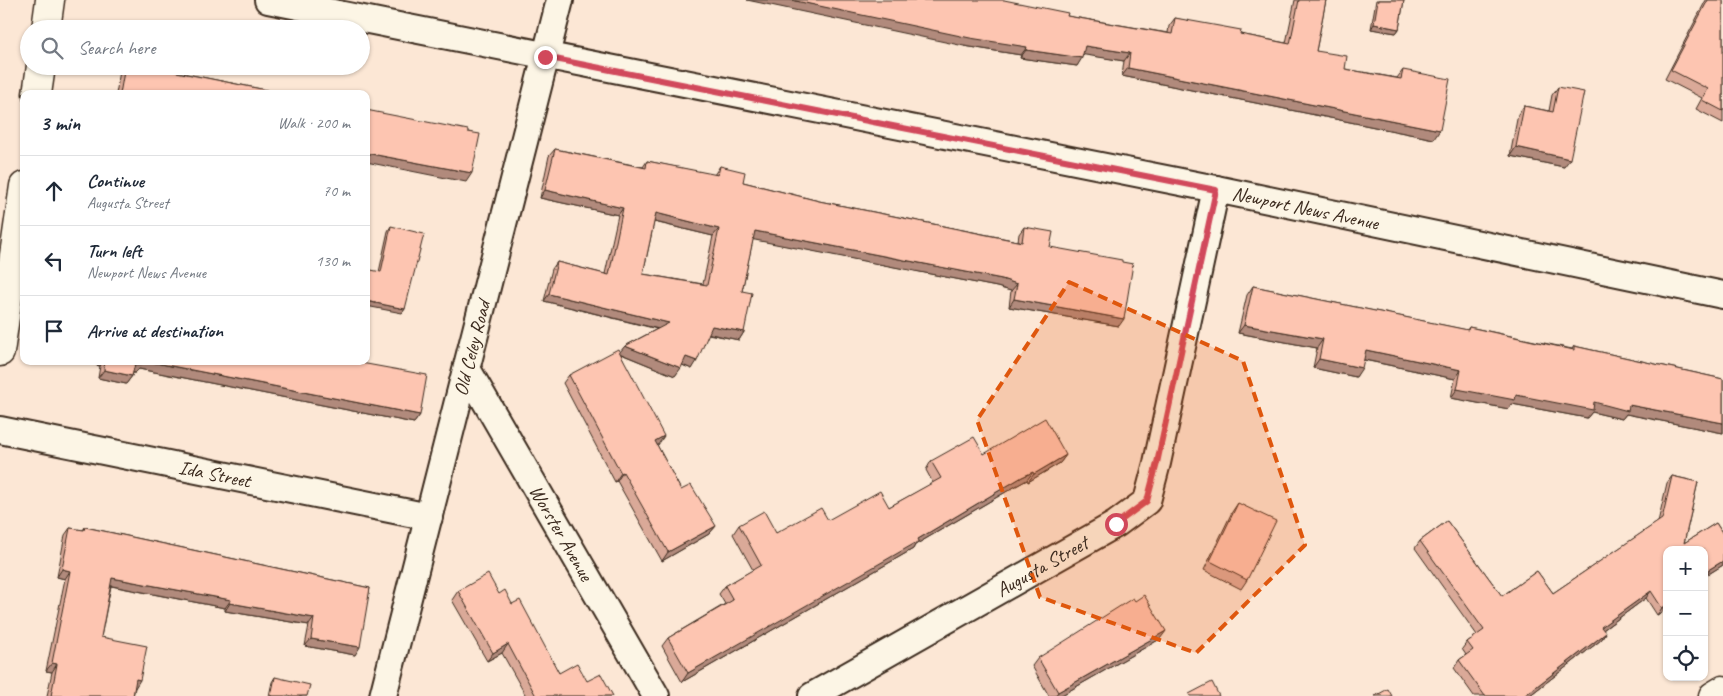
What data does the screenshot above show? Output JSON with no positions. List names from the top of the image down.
{
  "streets": {
    "street": [
      "Newport News Avenue",
      "Old Celey Road",
      "Ida Street",
      "Worster Avenue",
      "Augusta Street"
    ]
  },
  "crossings": [
    ["Newport News Avenue", "Old Celey Road"],
    ["Newport News Avenue", "Augusta Street"],
    ["Old Celey Road", "Ida Street"],
    ["Old Celey Road", "Worster Avenue"]
  ],
  "page": {
    "search": "Search here",
    "heading": ["3 min", "Walk · 200 m"],
    "list": [
      ["Continue", "Augusta Street", "70 m"],
      ["Turn left", "Newport News Avenue", "130 m"],
      "Arrive at destination"
    ],
    "map_buttons": ["+", "−"]
  }
}
